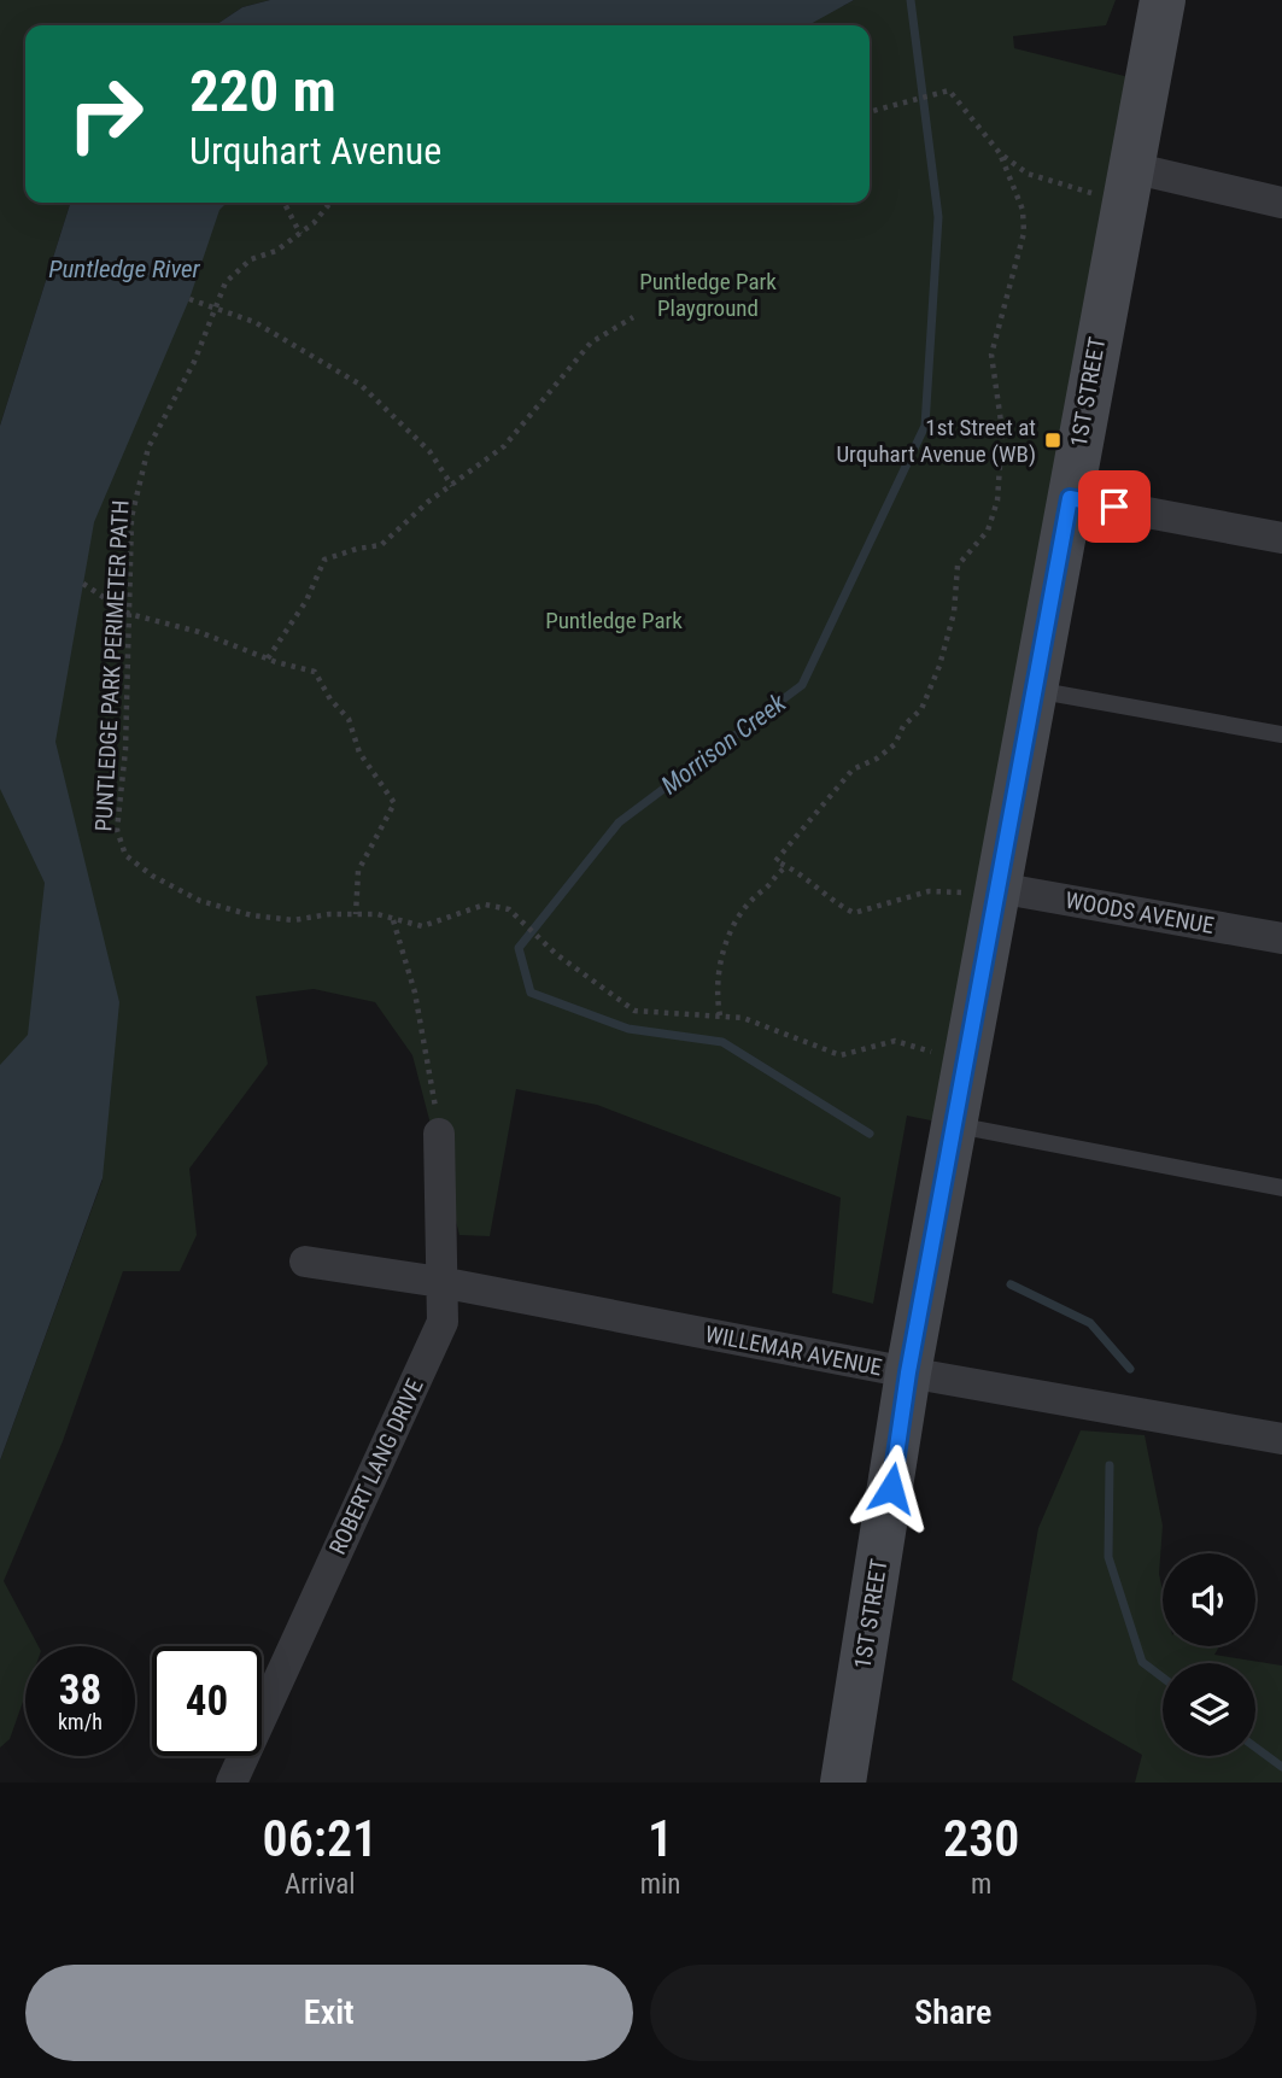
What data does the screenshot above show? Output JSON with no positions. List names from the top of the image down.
{
  "streets": {
    "street": [
      "1ST STREET",
      "WOODS AVENUE",
      "WILLEMAR AVENUE",
      "ROBERT LANG DRIVE"
    ],
    "path": ["PUNTLEDGE PARK PERIMETER PATH"]
  },
  "crossings": [
    ["1ST STREET", "PUNTLEDGE PARK PERIMETER PATH"],
    ["1ST STREET", "WOODS AVENUE"],
    ["1ST STREET", "WILLEMAR AVENUE"],
    ["WILLEMAR AVENUE", "ROBERT LANG DRIVE"]
  ],
  "water": ["Puntledge River", "Morrison Creek"],
  "parks": ["Puntledge Park Playground", "Puntledge Park"],
  "places": {
    "transit": ["1st Street at Urquhart Avenue (WB)"]
  },
  "page": {
    "turn": ["220 m", "Urquhart Avenue"],
    "speed": "38 km/h",
    "limit": "40",
    "eta": [
      "06:21",
      "Arrival",
      "1",
      "min",
      "230",
      "m"
    ],
    "buttons": ["Exit", "Share"]
  }
}
